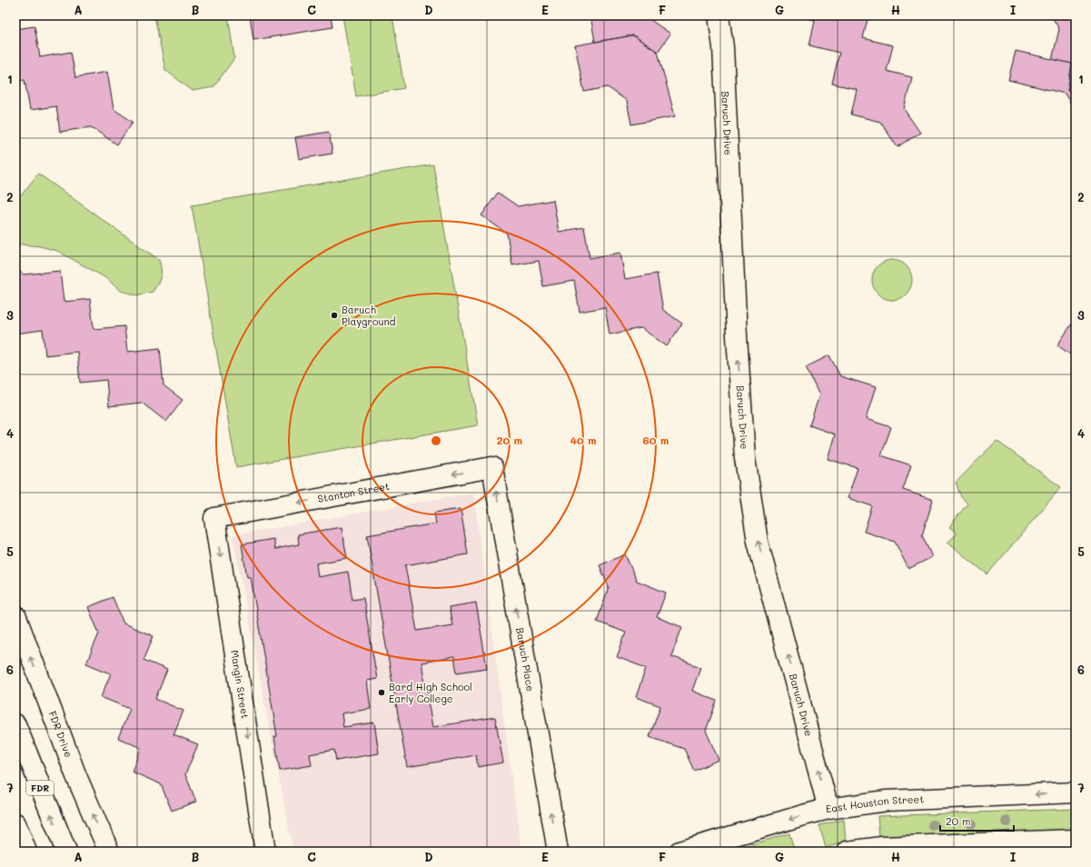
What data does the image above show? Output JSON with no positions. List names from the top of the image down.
{
  "streets": {
    "main road": [
      "Baruch Drive",
      "Stanton Street",
      "Baruch Place",
      "Mangin Street",
      "FDR Drive",
      "FDR",
      "East Houston Street"
    ]
  },
  "crossings": [
    ["Baruch Drive", "East Houston Street"],
    ["Stanton Street", "Baruch Place"],
    ["Stanton Street", "Mangin Street"]
  ],
  "one_way": [
    "Baruch Drive",
    "Stanton Street",
    "Baruch Place",
    "Mangin Street"
  ],
  "places": ["Baruch Playground", "Bard High School Early College"],
  "scale_bar": "20 m",
  "grid": {
    "columns": [
      "A",
      "B",
      "C",
      "D",
      "E",
      "F",
      "G",
      "H",
      "I"
    ],
    "rows": [
      "1",
      "2",
      "3",
      "4",
      "5",
      "6",
      "7"
    ]
  },
  "rings": ["20 m", "40 m", "60 m"]
}
